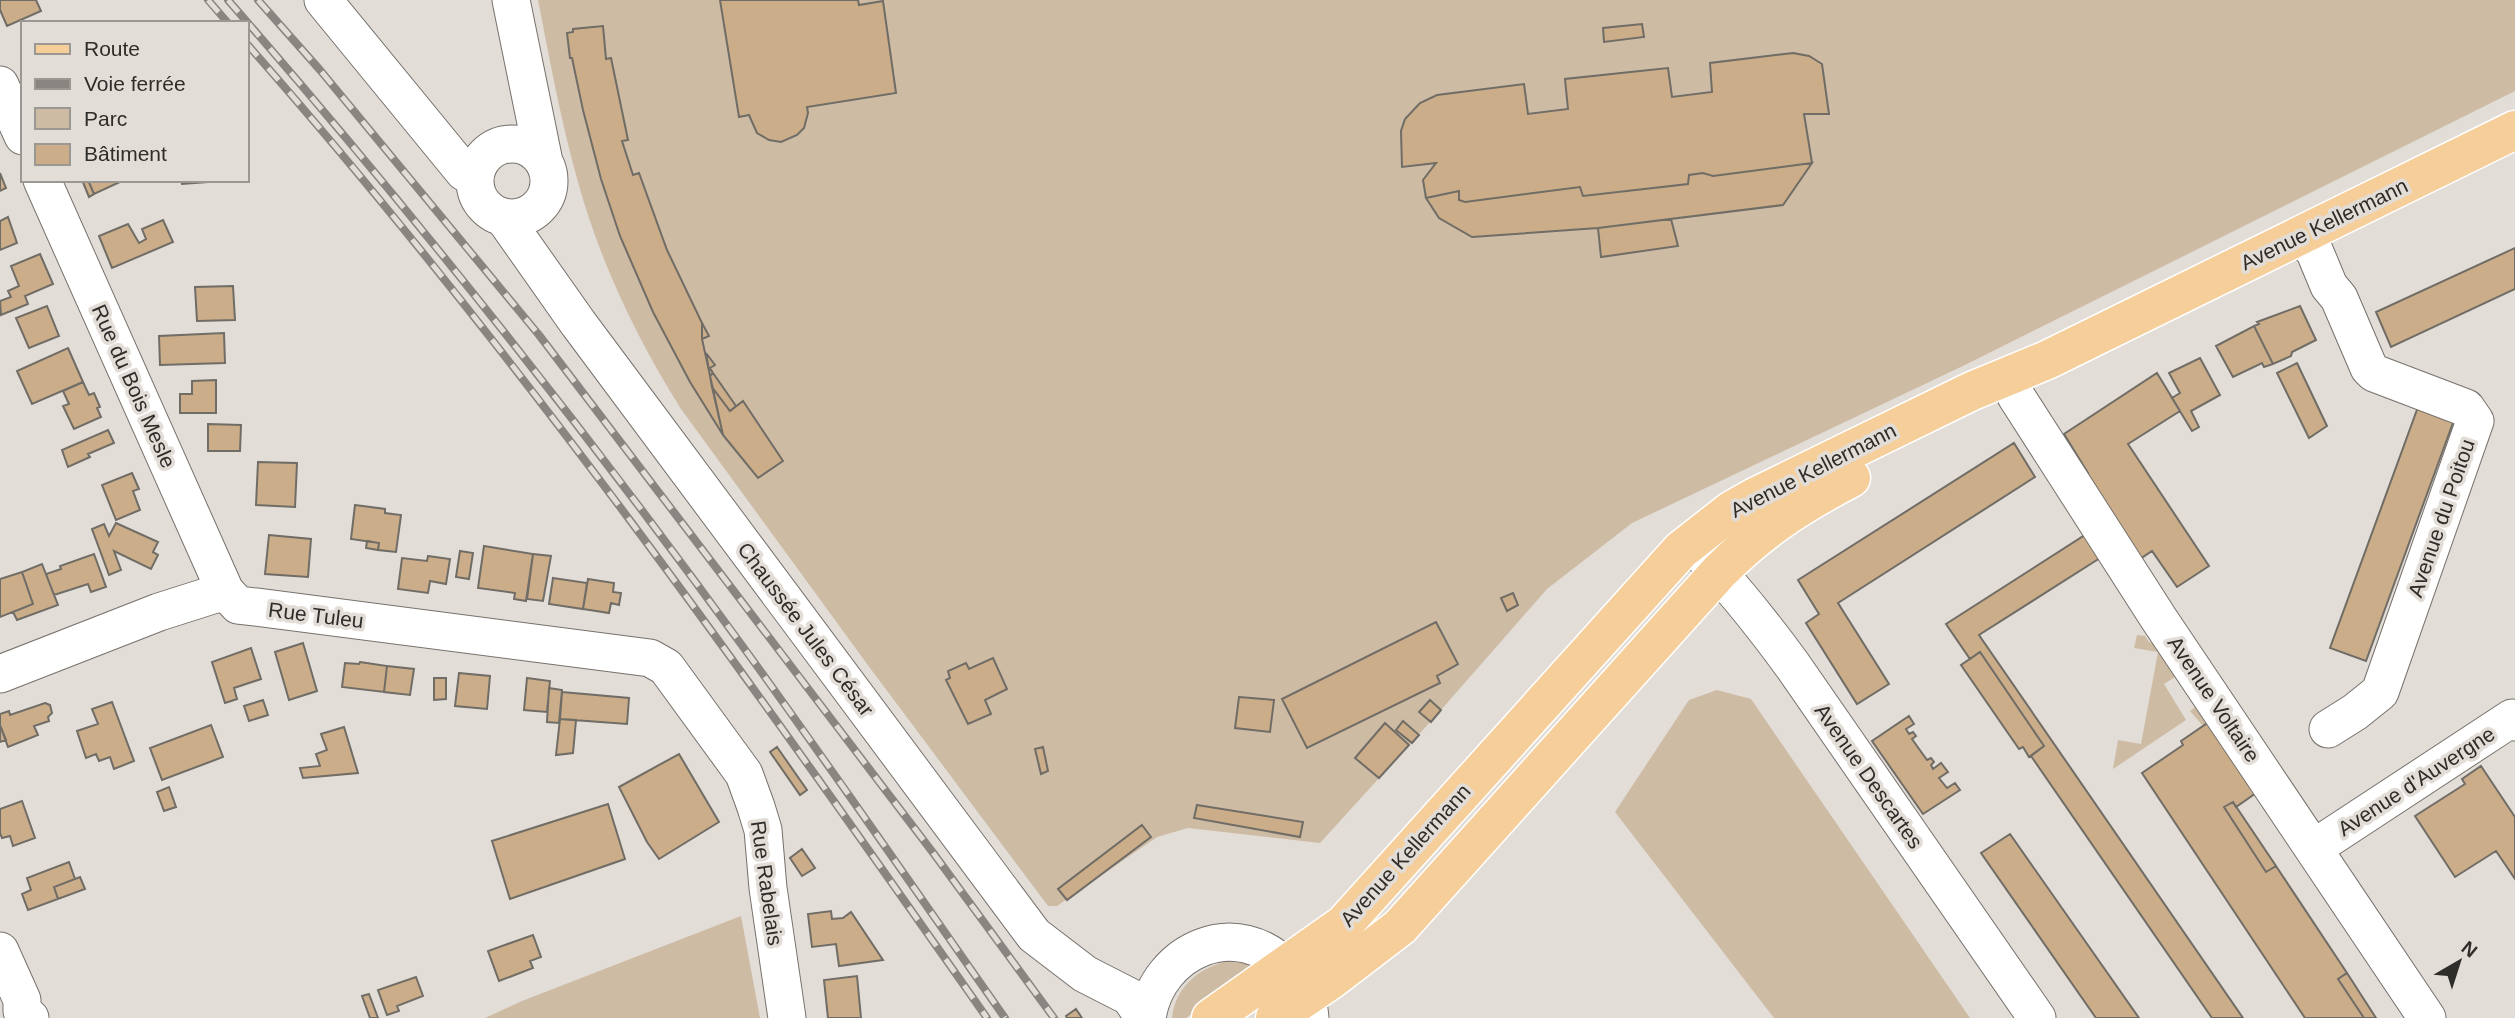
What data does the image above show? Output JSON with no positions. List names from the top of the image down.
{
  "streets": {
    "main road": ["Avenue Kellermann"],
    "street": [
      "Rue du Bois Mesle",
      "Avenue du Poitou",
      "Rue Tuleu",
      "Chaussée Jules César",
      "Avenue Voltaire",
      "Avenue Descartes",
      "Avenue d'Auvergne",
      "Rue Rabelais"
    ]
  },
  "crossings": [
    ["Avenue Kellermann", "Avenue du Poitou"],
    ["Avenue Kellermann", "Avenue Voltaire"],
    ["Avenue Kellermann", "Avenue Descartes"],
    ["Rue du Bois Mesle", "Rue Tuleu"],
    ["Rue Tuleu", "Rue Rabelais"],
    ["Avenue Voltaire", "Avenue d'Auvergne"]
  ],
  "legend": [
    "Route",
    "Voie ferrée",
    "Parc",
    "Bâtiment"
  ],
  "north": "top right"
}
